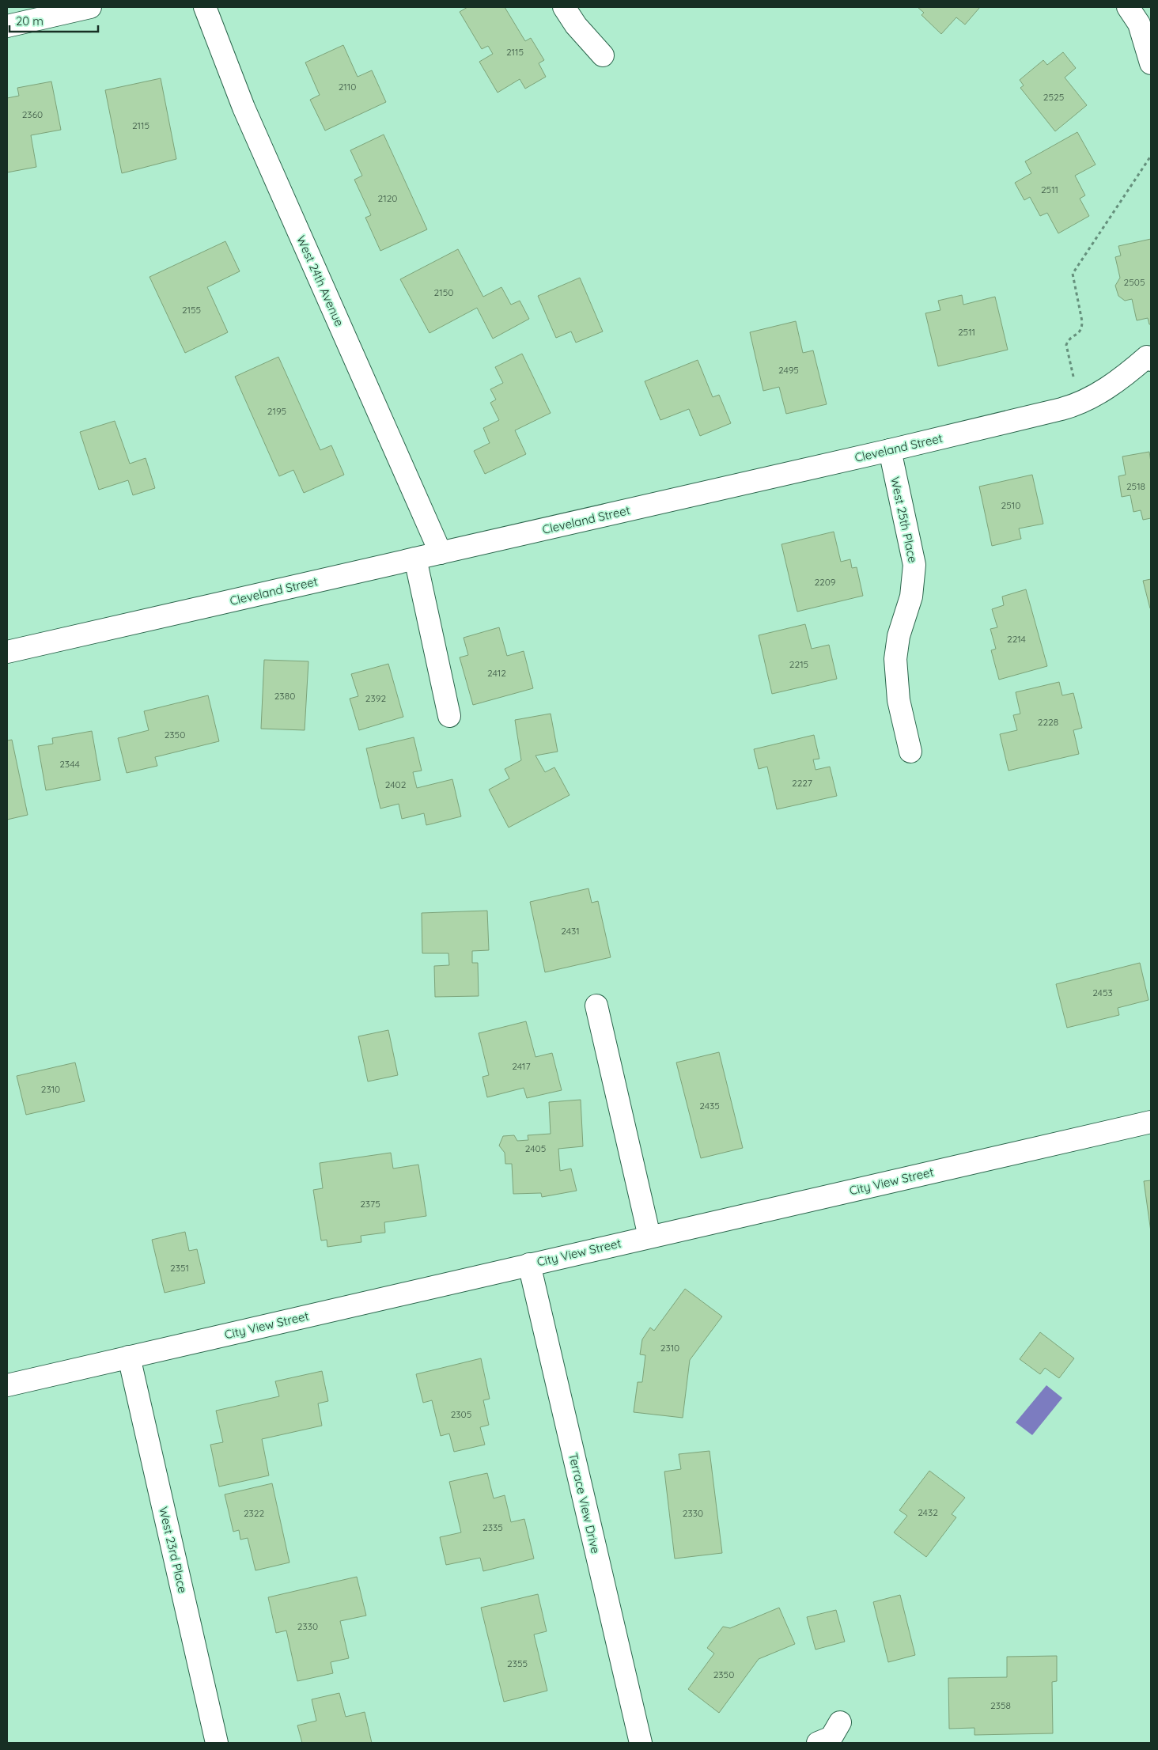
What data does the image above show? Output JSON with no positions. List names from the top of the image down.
{
  "streets": {
    "street": [
      "West 24th Avenue",
      "Cleveland Street",
      "West 25th Place",
      "City View Street",
      "Terrace View Drive",
      "West 23rd Place"
    ]
  },
  "crossings": [
    ["West 24th Avenue", "Cleveland Street"],
    ["Cleveland Street", "West 25th Place"],
    ["City View Street", "Terrace View Drive"],
    ["City View Street", "West 23rd Place"]
  ],
  "house_numbers": [
    "2115",
    "2110",
    "2525",
    "2360",
    "2115",
    "2511",
    "2120",
    "2505",
    "2150",
    "2155",
    "2511",
    "2495",
    "2195",
    "2518",
    "2510",
    "2209",
    "2214",
    "2215",
    "2412",
    "2380",
    "2392",
    "2228",
    "2350",
    "2344",
    "2227",
    "2402",
    "2431",
    "2453",
    "2417",
    "2310",
    "2435",
    "2405",
    "2375",
    "2351",
    "2310",
    "2305",
    "2432",
    "2322",
    "2330",
    "2335",
    "2330",
    "2355",
    "2350",
    "2358"
  ],
  "scale_bar": "20 m"
}
